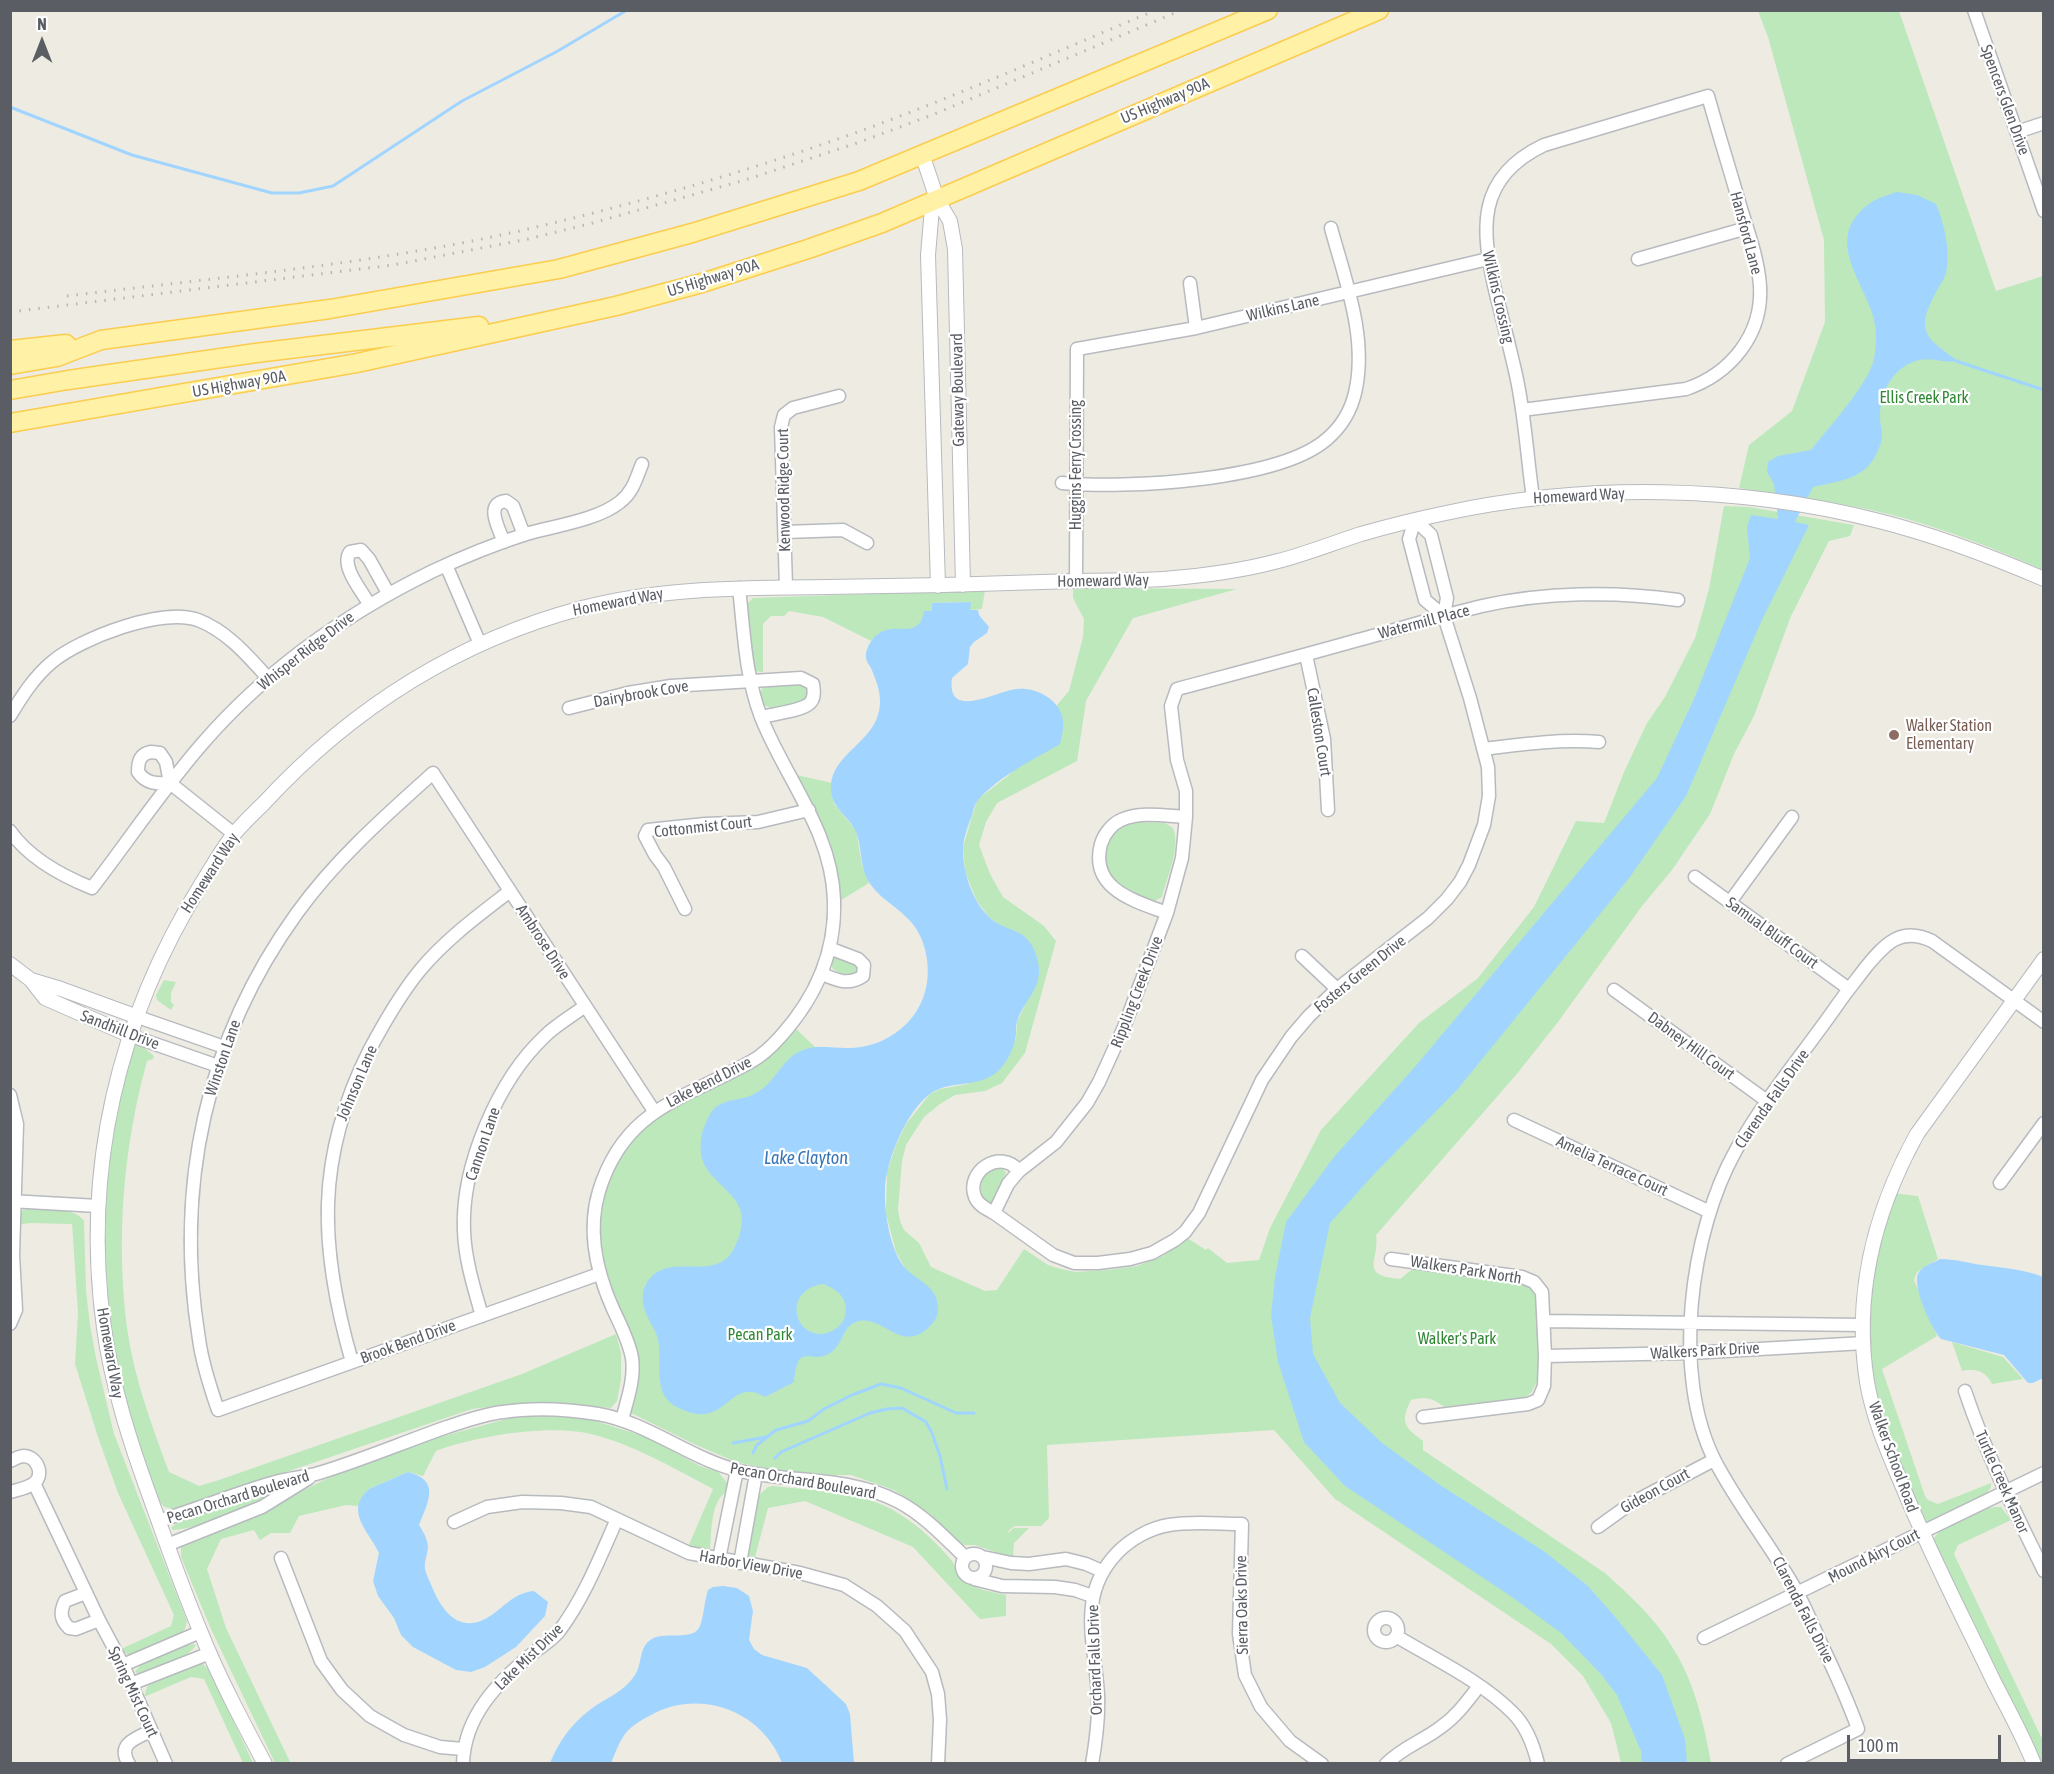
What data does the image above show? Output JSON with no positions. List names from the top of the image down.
{
  "streets": {
    "main road": ["US Highway 90A"],
    "street": [
      "Spencers Glen Drive",
      "Hansford Lane",
      "Wilkins Crossing",
      "Wilkins Lane",
      "Gateway Boulevard",
      "Huggins Ferry Crossing",
      "Kenwood Ridge Court",
      "Homeward Way",
      "Watermill Place",
      "Whisper Ridge Drive",
      "Dairybrook Cove",
      "Calleston Court",
      "Cottonmist Court",
      "Samual Bluff Court",
      "Ambrose Drive",
      "Fosters Green Drive",
      "Rippling Creek Drive",
      "Sandhill Drive",
      "Dabney Hill Court",
      "Winston Lane",
      "Lake Bend Drive",
      "Johnson Lane",
      "Clarenda Falls Drive",
      "Cannon Lane",
      "Amelia Terrace Court",
      "Walkers Park North",
      "Brook Bend Drive",
      "Walkers Park Drive",
      "Walker School Road",
      "Pecan Orchard Boulevard",
      "Turtle Creek Manor",
      "Gideon Court",
      "Mound Airy Court",
      "Harbor View Drive",
      "Sierra Oaks Drive",
      "Lake Mist Drive",
      "Orchard Falls Drive",
      "Spring Mist Court"
    ]
  },
  "crossings": [
    ["US Highway 90A", "Gateway Boulevard"],
    ["Hansford Lane", "Wilkins Crossing"],
    ["Wilkins Crossing", "Wilkins Lane"],
    ["Wilkins Crossing", "Homeward Way"],
    ["Wilkins Lane", "Huggins Ferry Crossing"],
    ["Gateway Boulevard", "Homeward Way"],
    ["Huggins Ferry Crossing", "Homeward Way"],
    ["Kenwood Ridge Court", "Homeward Way"],
    ["Homeward Way", "Fosters Green Drive"],
    ["Homeward Way", "Sandhill Drive"],
    ["Homeward Way", "Lake Bend Drive"],
    ["Homeward Way", "Pecan Orchard Boulevard"],
    ["Watermill Place", "Calleston Court"],
    ["Watermill Place", "Fosters Green Drive"],
    ["Watermill Place", "Rippling Creek Drive"],
    ["Dairybrook Cove", "Lake Bend Drive"],
    ["Cottonmist Court", "Lake Bend Drive"],
    ["Samual Bluff Court", "Clarenda Falls Drive"],
    ["Ambrose Drive", "Winston Lane"],
    ["Ambrose Drive", "Lake Bend Drive"],
    ["Ambrose Drive", "Johnson Lane"],
    ["Ambrose Drive", "Cannon Lane"],
    ["Fosters Green Drive", "Rippling Creek Drive"],
    ["Sandhill Drive", "Winston Lane"],
    ["Dabney Hill Court", "Clarenda Falls Drive"],
    ["Winston Lane", "Brook Bend Drive"],
    ["Lake Bend Drive", "Brook Bend Drive"],
    ["Lake Bend Drive", "Pecan Orchard Boulevard"],
    ["Johnson Lane", "Brook Bend Drive"],
    ["Clarenda Falls Drive", "Amelia Terrace Court"],
    ["Clarenda Falls Drive", "Walkers Park Drive"],
    ["Clarenda Falls Drive", "Walker School Road"],
    ["Clarenda Falls Drive", "Gideon Court"],
    ["Clarenda Falls Drive", "Mound Airy Court"],
    ["Cannon Lane", "Brook Bend Drive"],
    ["Walkers Park North", "Walkers Park Drive"],
    ["Walkers Park Drive", "Walker School Road"],
    ["Walker School Road", "Mound Airy Court"],
    ["Turtle Creek Manor", "Mound Airy Court"],
    ["Harbor View Drive", "Lake Mist Drive"],
    ["Sierra Oaks Drive", "Orchard Falls Drive"]
  ],
  "water": ["Lake Clayton"],
  "parks": ["Ellis Creek Park", "Pecan Park", "Walker's Park"],
  "places": ["Walker Station Elementary"],
  "scale_bar": "100 m",
  "north": "top"
}
